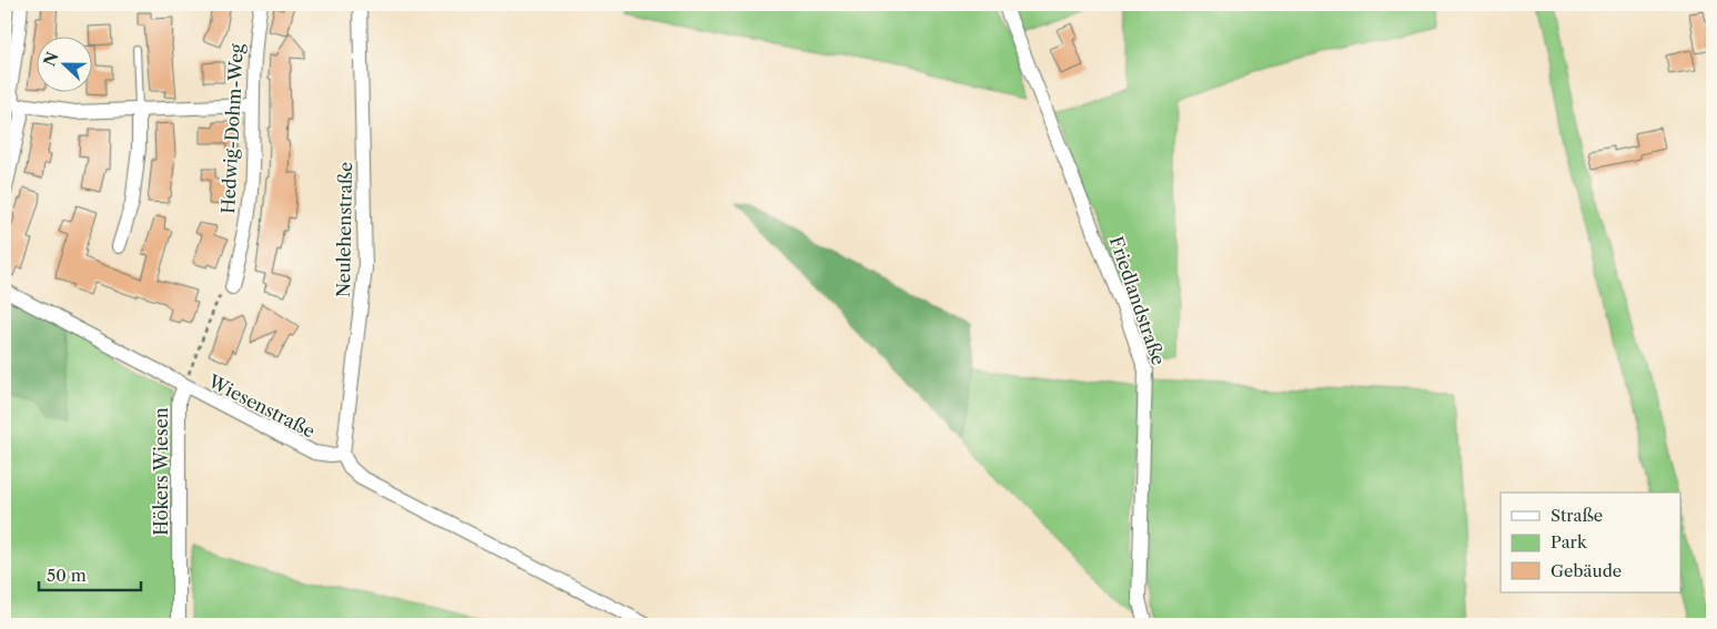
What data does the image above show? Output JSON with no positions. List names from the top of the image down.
{
  "streets": {
    "street": [
      "Hedwig-Dohm-Weg",
      "Neulehenstraße",
      "Friedlandstraße",
      "Wiesenstraße",
      "Hökers Wiesen"
    ]
  },
  "crossings": [
    ["Neulehenstraße", "Wiesenstraße"],
    ["Wiesenstraße", "Hökers Wiesen"]
  ],
  "legend": ["Straße", "Park", "Gebäude"],
  "scale_bar": "50 m",
  "north": "left"
}
